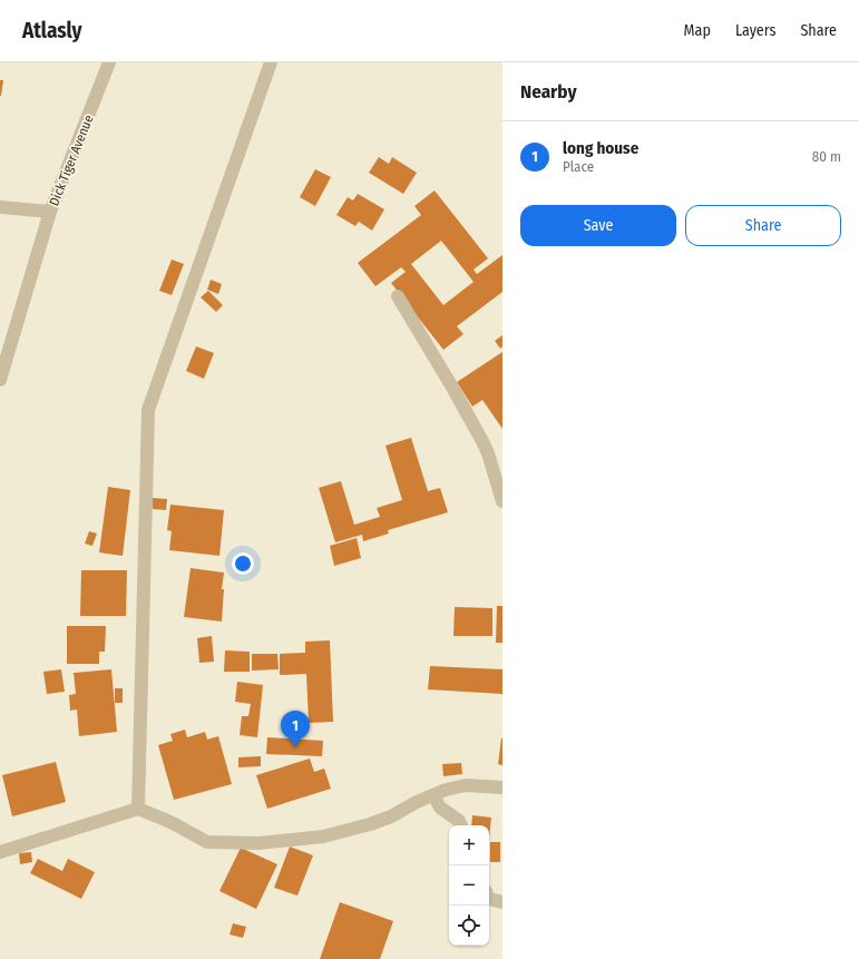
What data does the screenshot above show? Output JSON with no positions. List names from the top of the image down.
{
  "streets": {
    "street": ["Dick Tiger Avenue"]
  },
  "page": {
    "header": "Atlasly",
    "nav": ["Map", "Layers", "Share"],
    "heading": "Nearby",
    "list": [
      {
        "mark": "1",
        "name": "long house",
        "note": "Place",
        "value": "80 m"
      }
    ],
    "buttons": ["Save", "Share"],
    "pins": "1",
    "map_buttons": ["+", "−"]
  }
}
